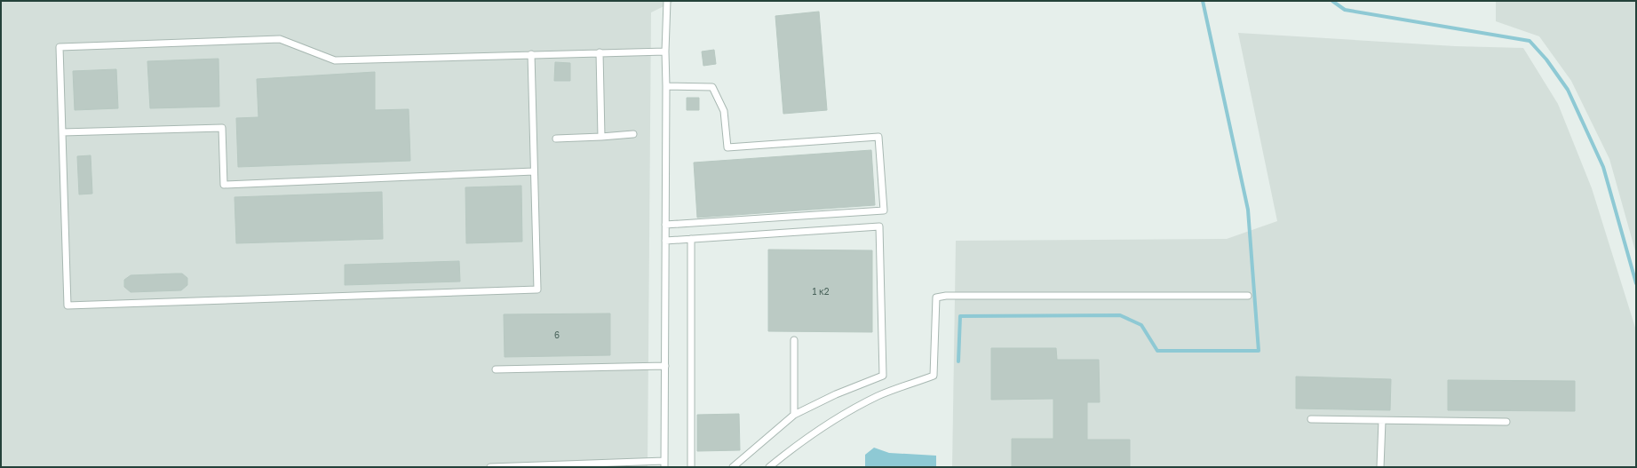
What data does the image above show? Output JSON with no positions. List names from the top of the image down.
{
  "house_numbers": ["1 к2", "6"]
}
